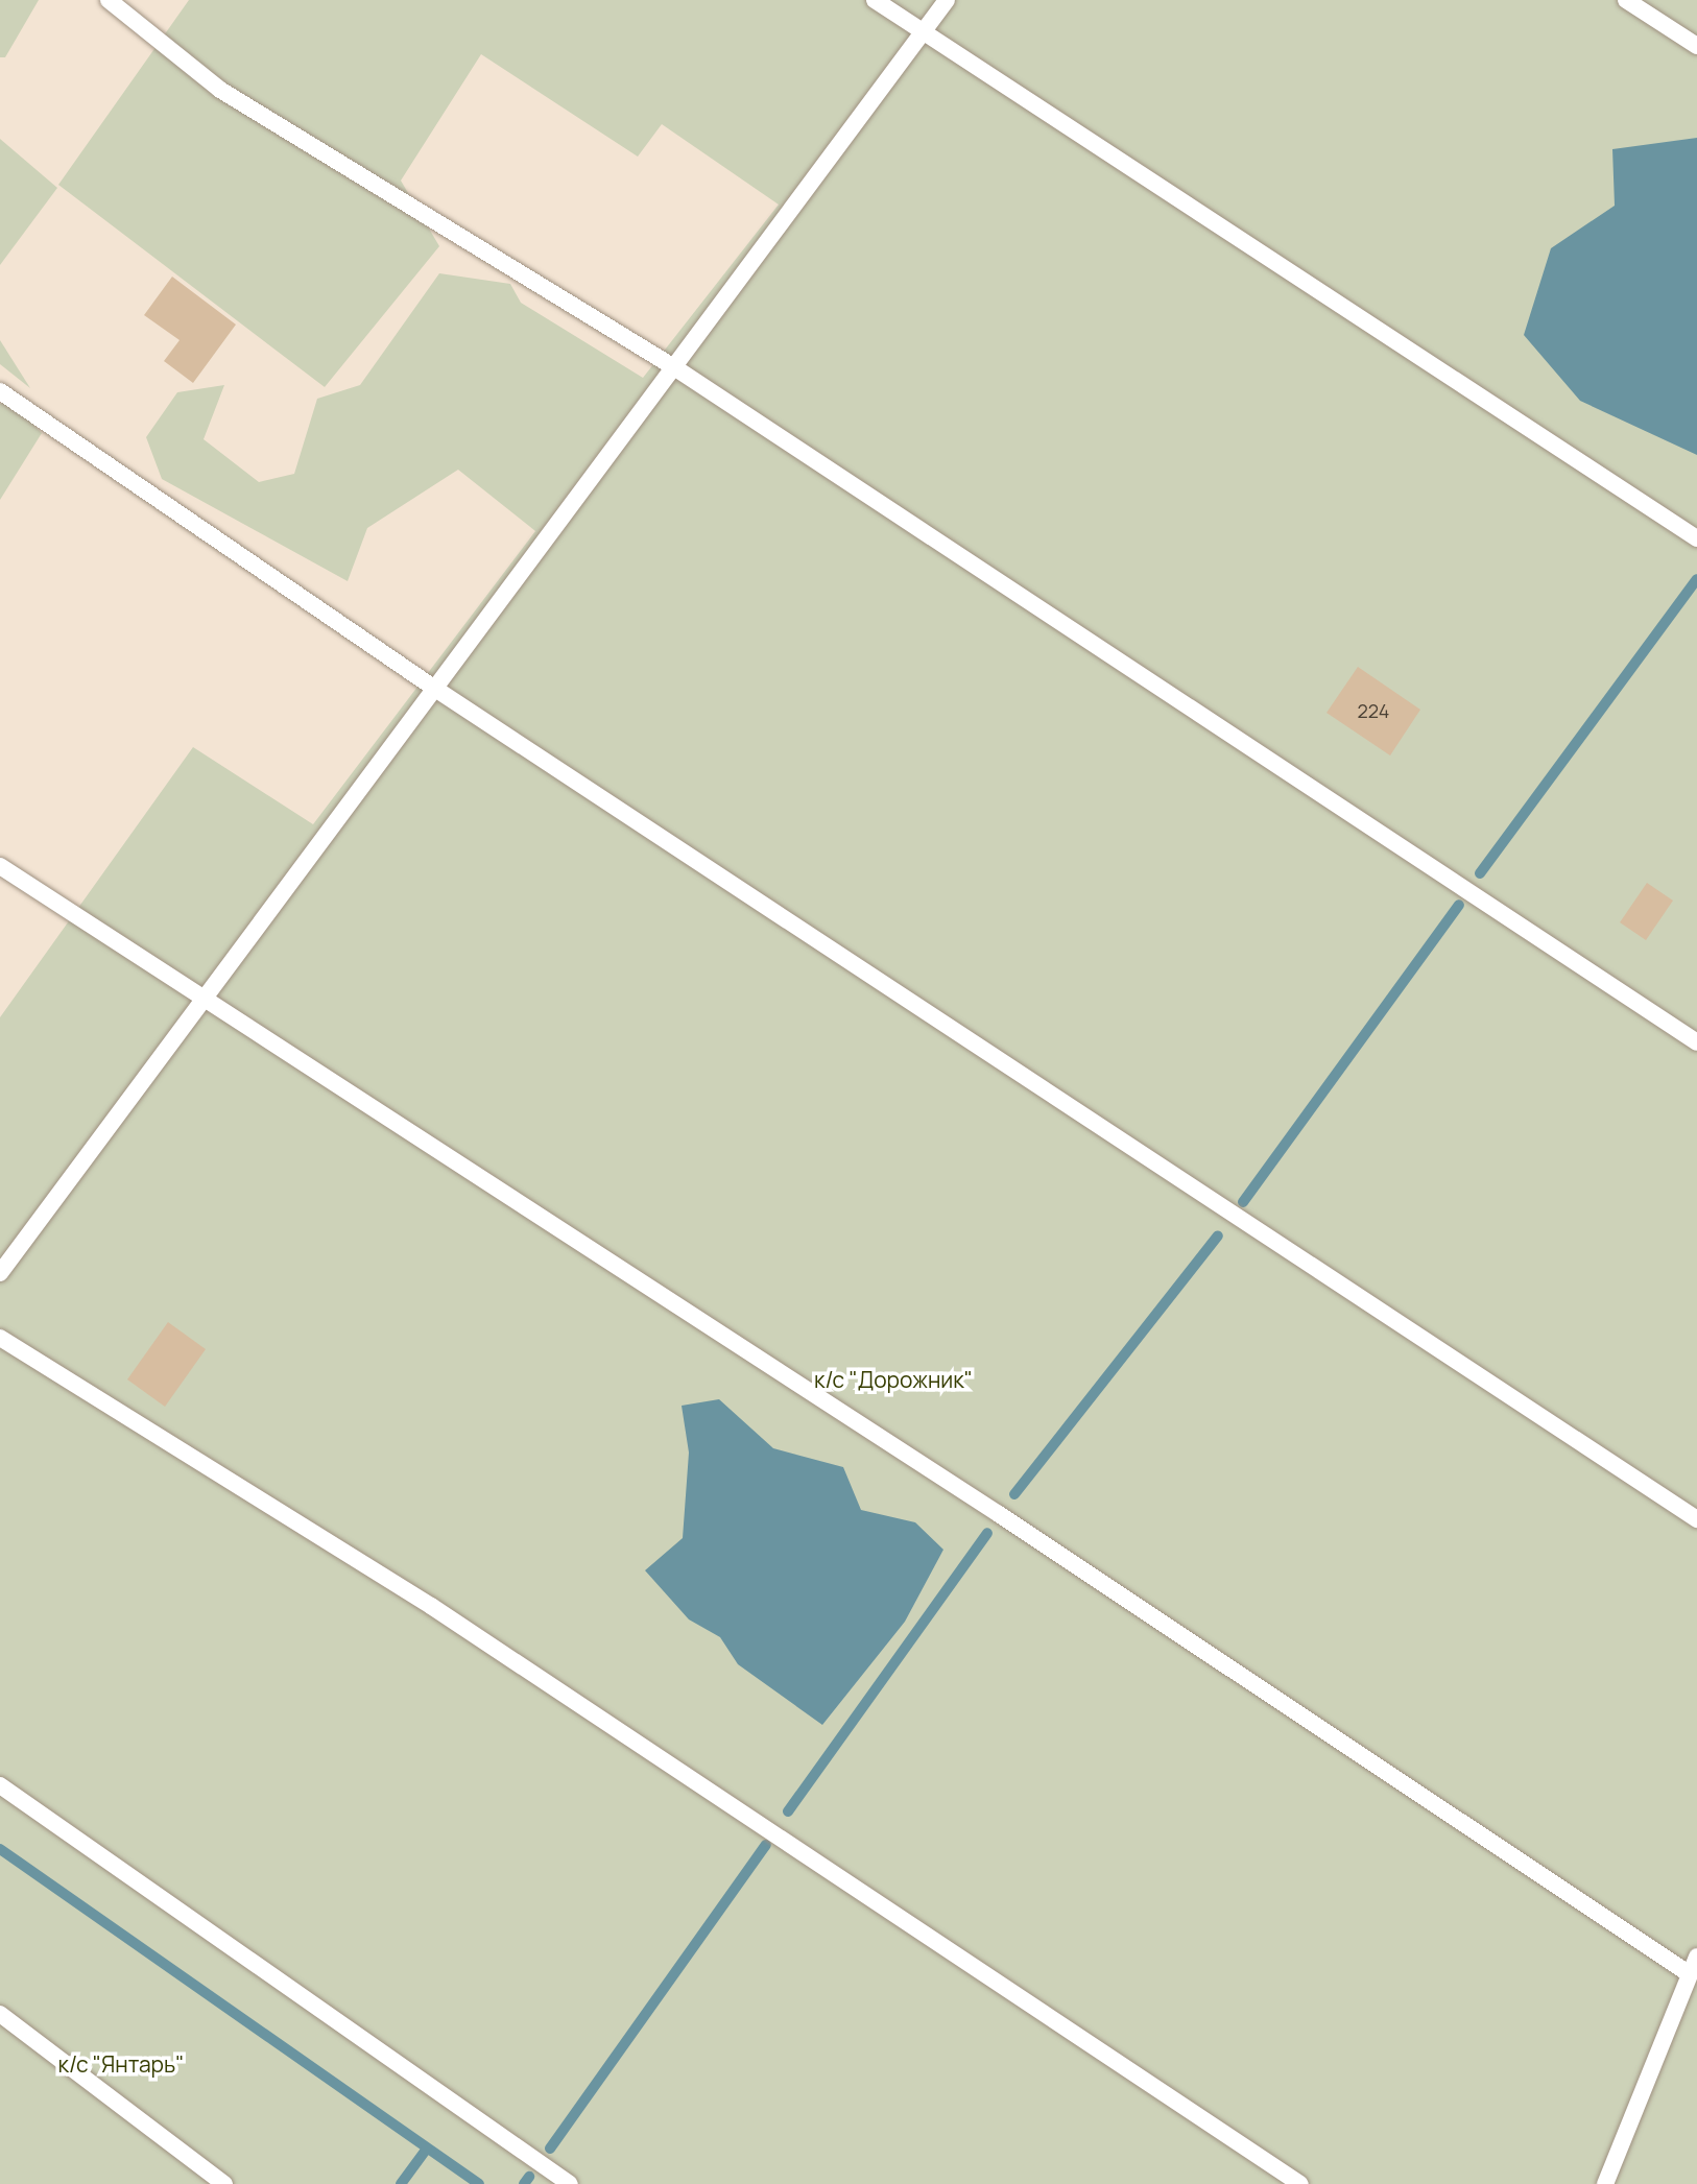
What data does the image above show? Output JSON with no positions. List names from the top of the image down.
{
  "parks": ["к/с \"Дорожник\"", "к/с \"Янтарь\""],
  "house_numbers": ["224"]
}
